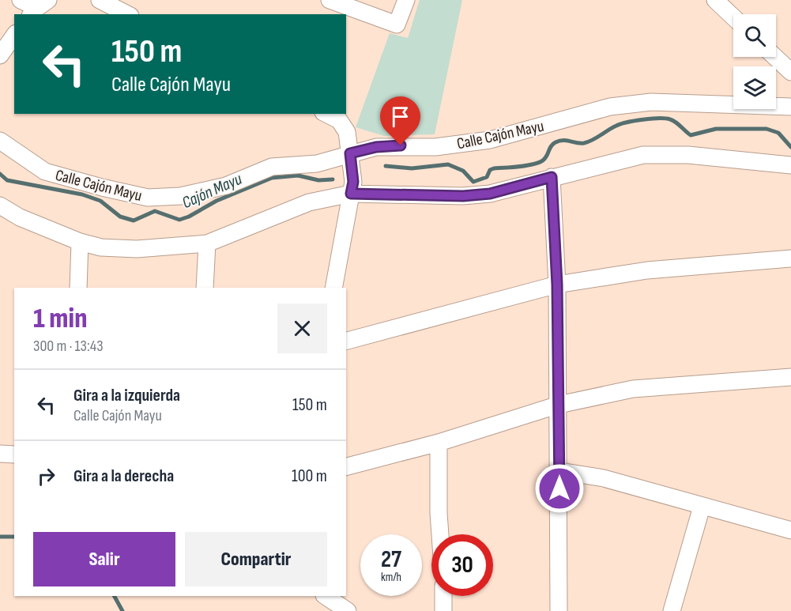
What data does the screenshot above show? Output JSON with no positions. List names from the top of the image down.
{
  "streets": {
    "street": ["Calle Cajón Mayu"]
  },
  "water": ["Cajón Mayu"],
  "page": {
    "turn": ["150 m", "Calle Cajón Mayu"],
    "heading": ["1 min", "300 m · 13:43"],
    "list": [
      {
        "name": "Gira a la izquierda",
        "note": "Calle Cajón Mayu",
        "value": "150 m"
      },
      {
        "name": "Gira a la derecha",
        "value": "100 m"
      }
    ],
    "buttons": ["Salir", "Compartir"],
    "speed": "27 km/h",
    "limit": "30"
  }
}
